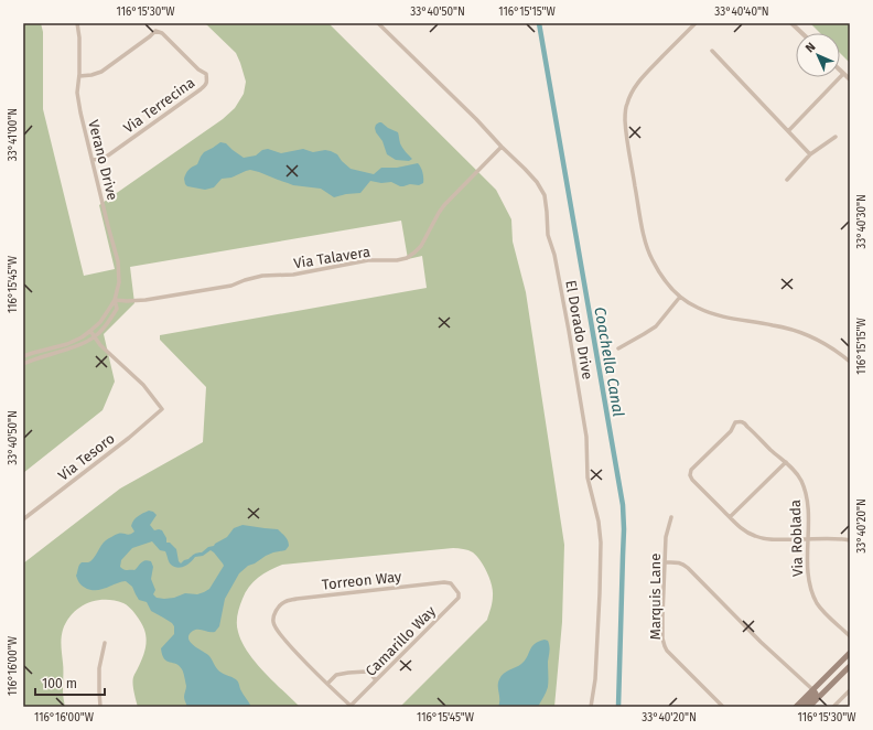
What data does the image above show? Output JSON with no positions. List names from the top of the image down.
{
  "streets": {
    "street": [
      "Via Terrecina",
      "Verano Drive",
      "Via Talavera",
      "El Dorado Drive",
      "Via Tesoro",
      "Via Roblada",
      "Torreon Way",
      "Marquis Lane",
      "Camarillo Way"
    ]
  },
  "crossings": [
    ["Via Terrecina", "Verano Drive"],
    ["Verano Drive", "Via Talavera"],
    ["Verano Drive", "Via Tesoro"],
    ["Via Talavera", "El Dorado Drive"],
    ["Torreon Way", "Camarillo Way"]
  ],
  "water": ["Coachella Canal"],
  "scale_bar": "100 m",
  "north": "top left",
  "coordinates": [
    "116°15'30\"W",
    "33°40'50\"N",
    "116°15'15\"W",
    "33°40'40\"N",
    "33°41'00\"N",
    "33°40'30\"N",
    "116°15'45\"W",
    "33°40'20\"N",
    "116°16'00\"W"
  ]
}
